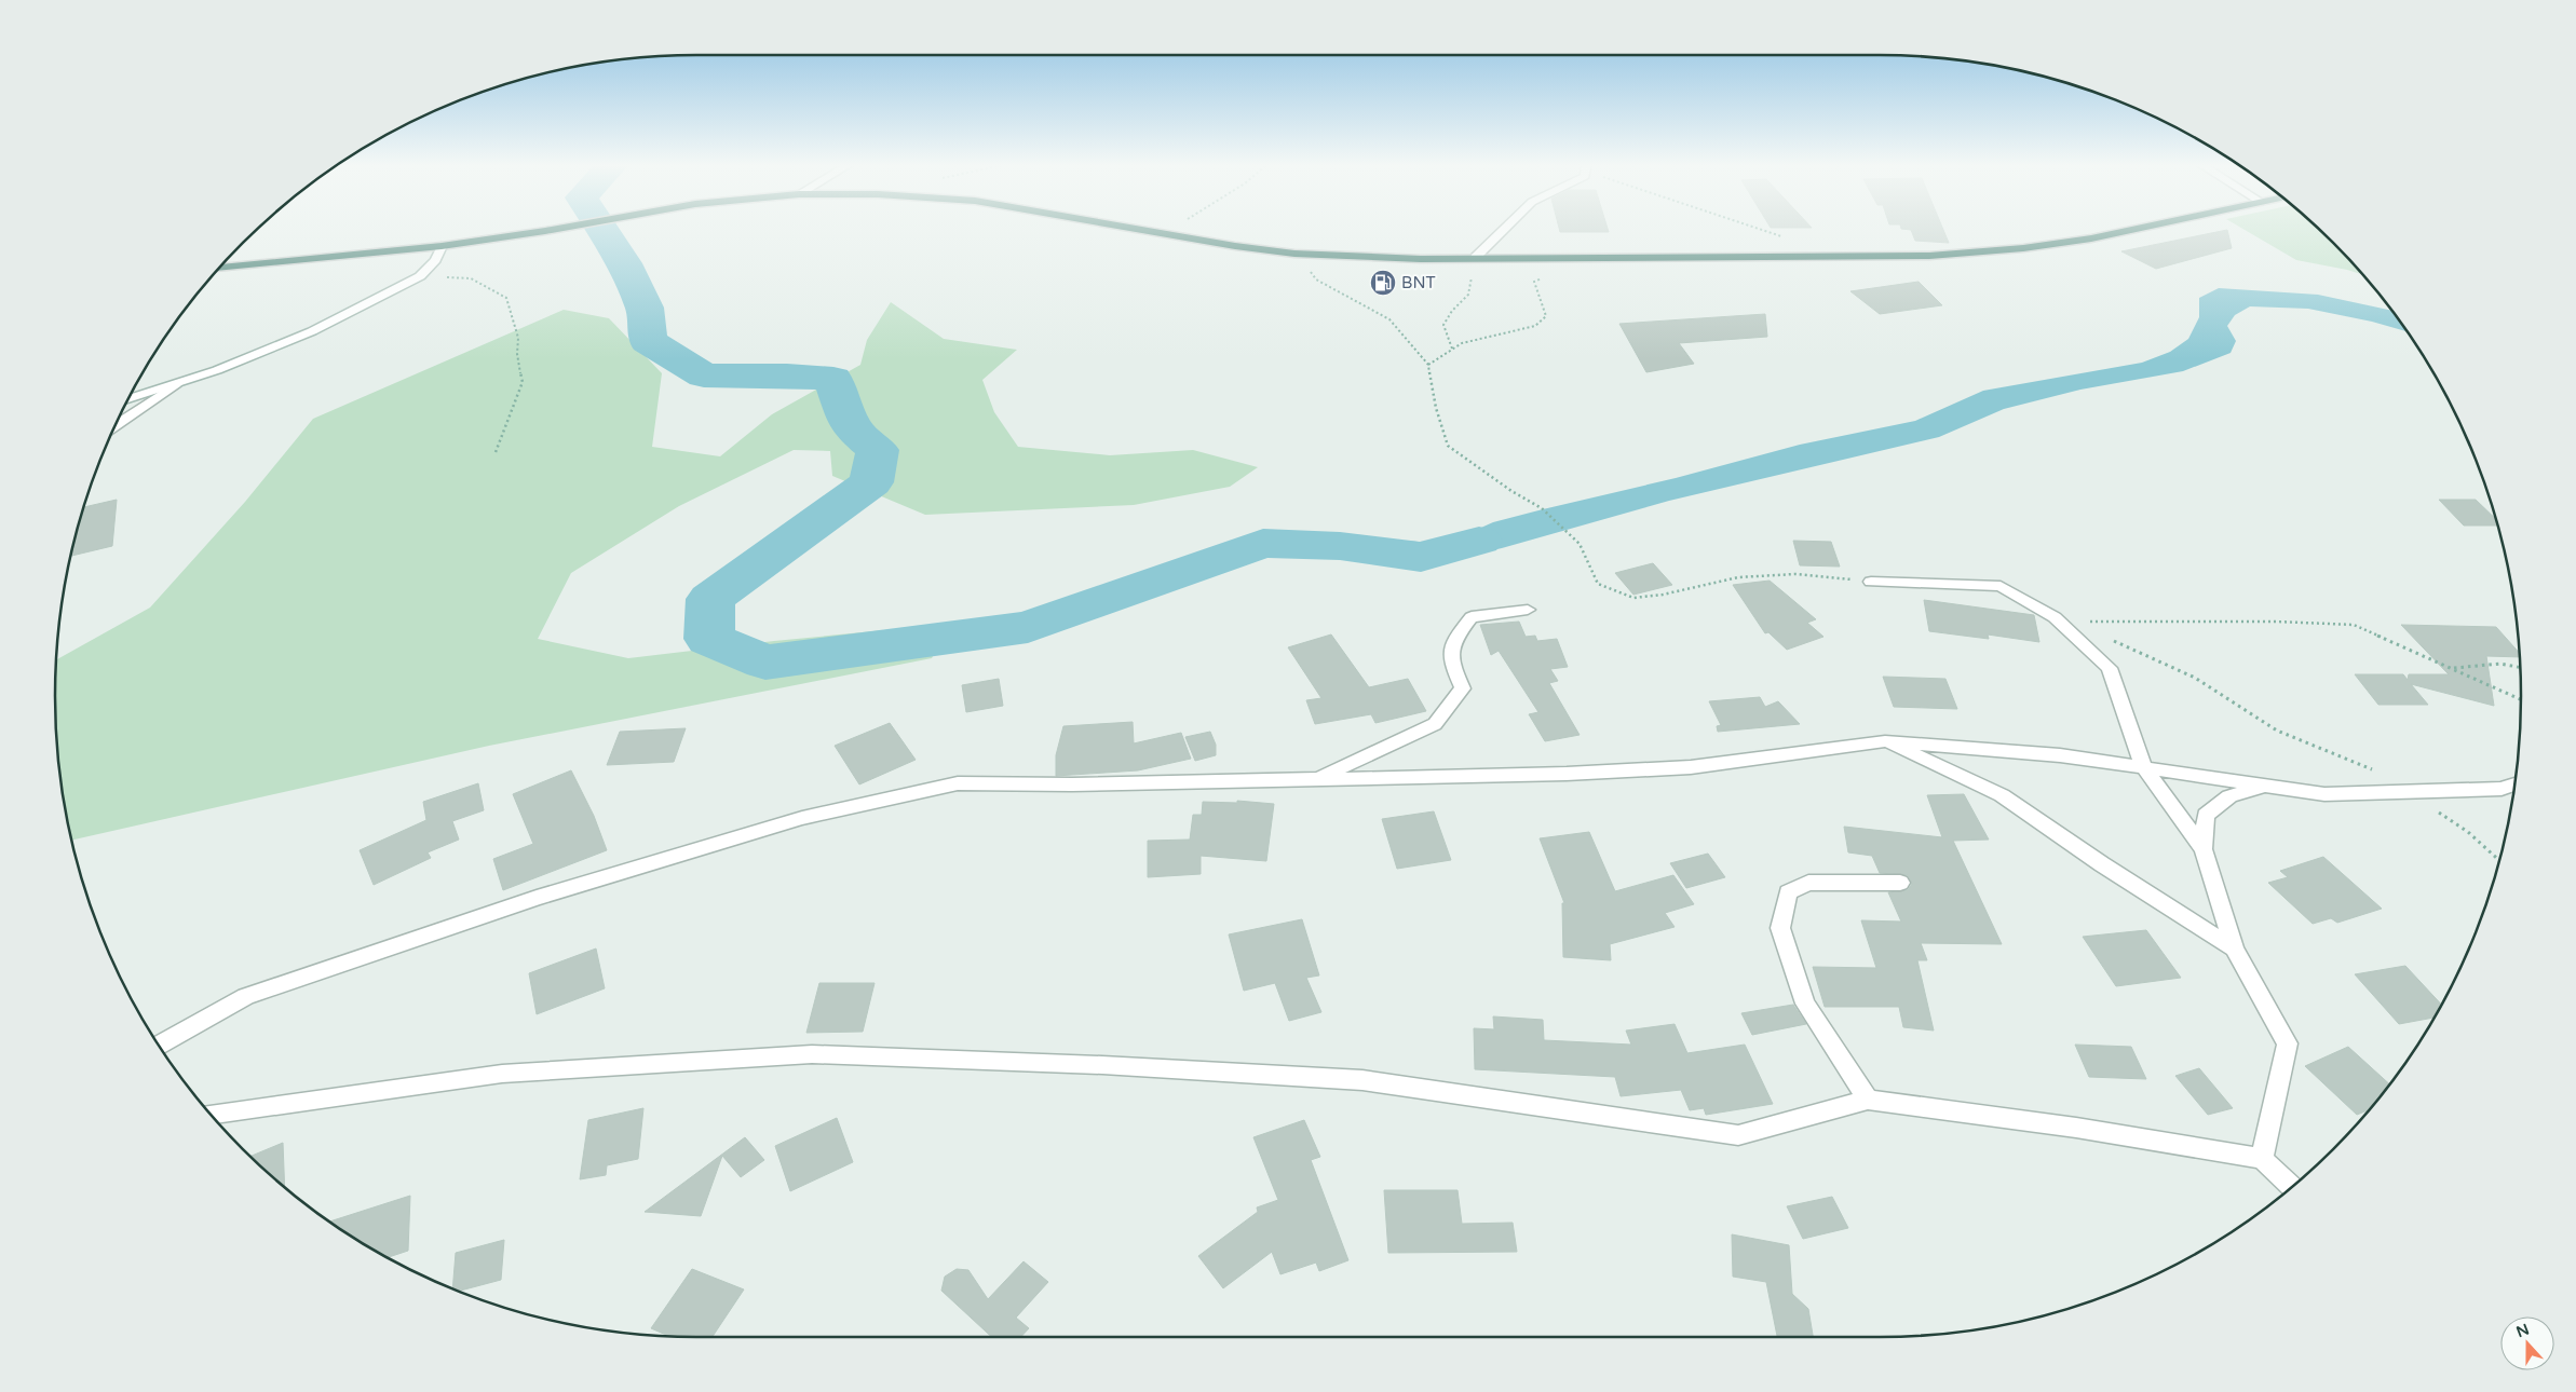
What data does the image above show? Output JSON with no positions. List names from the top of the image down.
{
  "places": {
    "fuel station": ["BNT"]
  },
  "north": "top"
}
